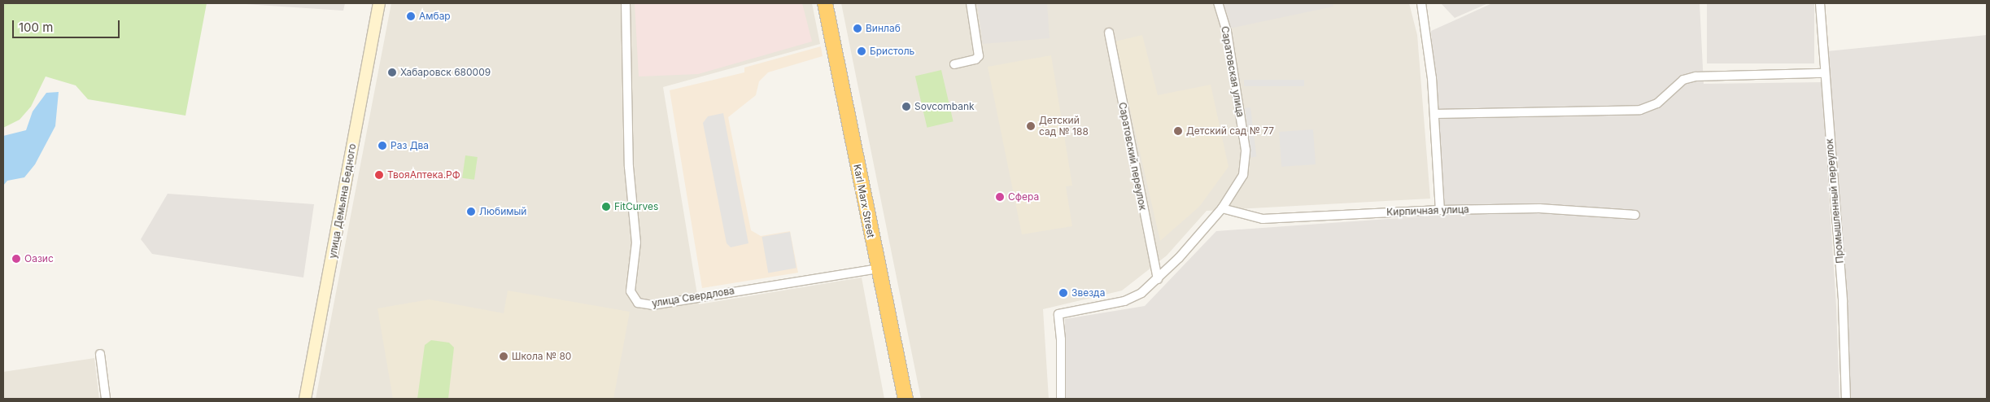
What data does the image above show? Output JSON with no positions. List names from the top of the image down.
{
  "streets": {
    "highway": ["Karl Marx Street"],
    "main road": ["улица Демьяна Бедного"],
    "street": [
      "Саратовская улица",
      "Саратовский переулок",
      "Промышленный переулок",
      "Кирпичная улица",
      "улица Свердлова"
    ]
  },
  "crossings": [
    ["Саратовская улица", "Саратовский переулок"],
    ["Саратовская улица", "Кирпичная улица"],
    ["Karl Marx Street", "улица Свердлова"]
  ],
  "places": [
    "Амбар",
    "Винлаб",
    "Бристоль",
    "Хабаровск 680009",
    "Sovcombank",
    "Детский сад № 188",
    "Детский сад № 77",
    "Раз Два",
    "ТвояАптека.РФ",
    "Сфера",
    "FitCurves",
    "Любимый",
    "Оазис",
    "Звезда",
    "Школа № 80"
  ],
  "scale_bar": "100 m"
}
